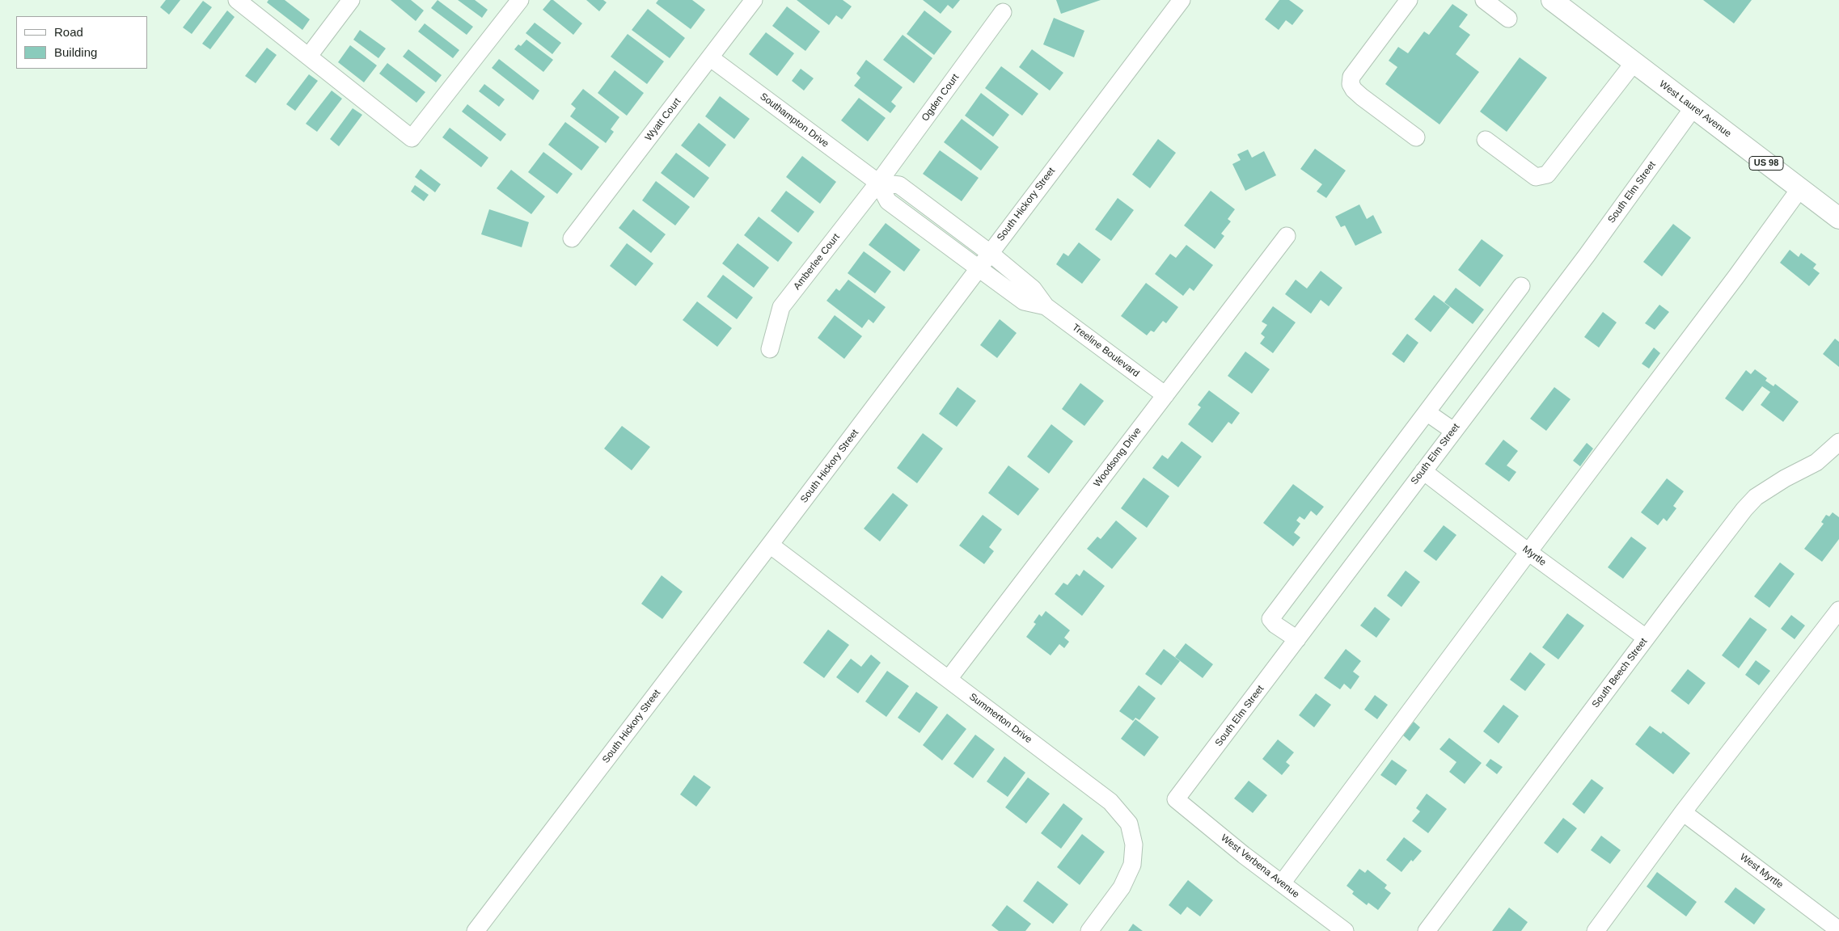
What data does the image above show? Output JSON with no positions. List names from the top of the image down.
{
  "streets": {
    "main road": ["West Laurel Avenue", "US 98"],
    "street": [
      "Ogden Court",
      "Wyatt Court",
      "Southampton Drive",
      "South Elm Street",
      "South Hickory Street",
      "Amberlee Court",
      "Treeline Boulevard",
      "Woodsong Drive",
      "Myrtle",
      "South Beech Street",
      "Summerton Drive",
      "West Verbena Avenue",
      "West Myrtle"
    ]
  },
  "crossings": [
    ["Ogden Court", "Southampton Drive"],
    ["Ogden Court", "Amberlee Court"],
    ["West Laurel Avenue", "South Elm Street"],
    ["Wyatt Court", "Southampton Drive"],
    ["Southampton Drive", "South Hickory Street"],
    ["Southampton Drive", "Amberlee Court"],
    ["Southampton Drive", "Treeline Boulevard"],
    ["South Elm Street", "Myrtle"],
    ["South Elm Street", "West Verbena Avenue"],
    ["South Hickory Street", "Treeline Boulevard"],
    ["South Hickory Street", "Summerton Drive"],
    ["Treeline Boulevard", "Woodsong Drive"],
    ["Woodsong Drive", "Summerton Drive"],
    ["Myrtle", "South Beech Street"]
  ],
  "legend": ["Road", "Building"]
}
